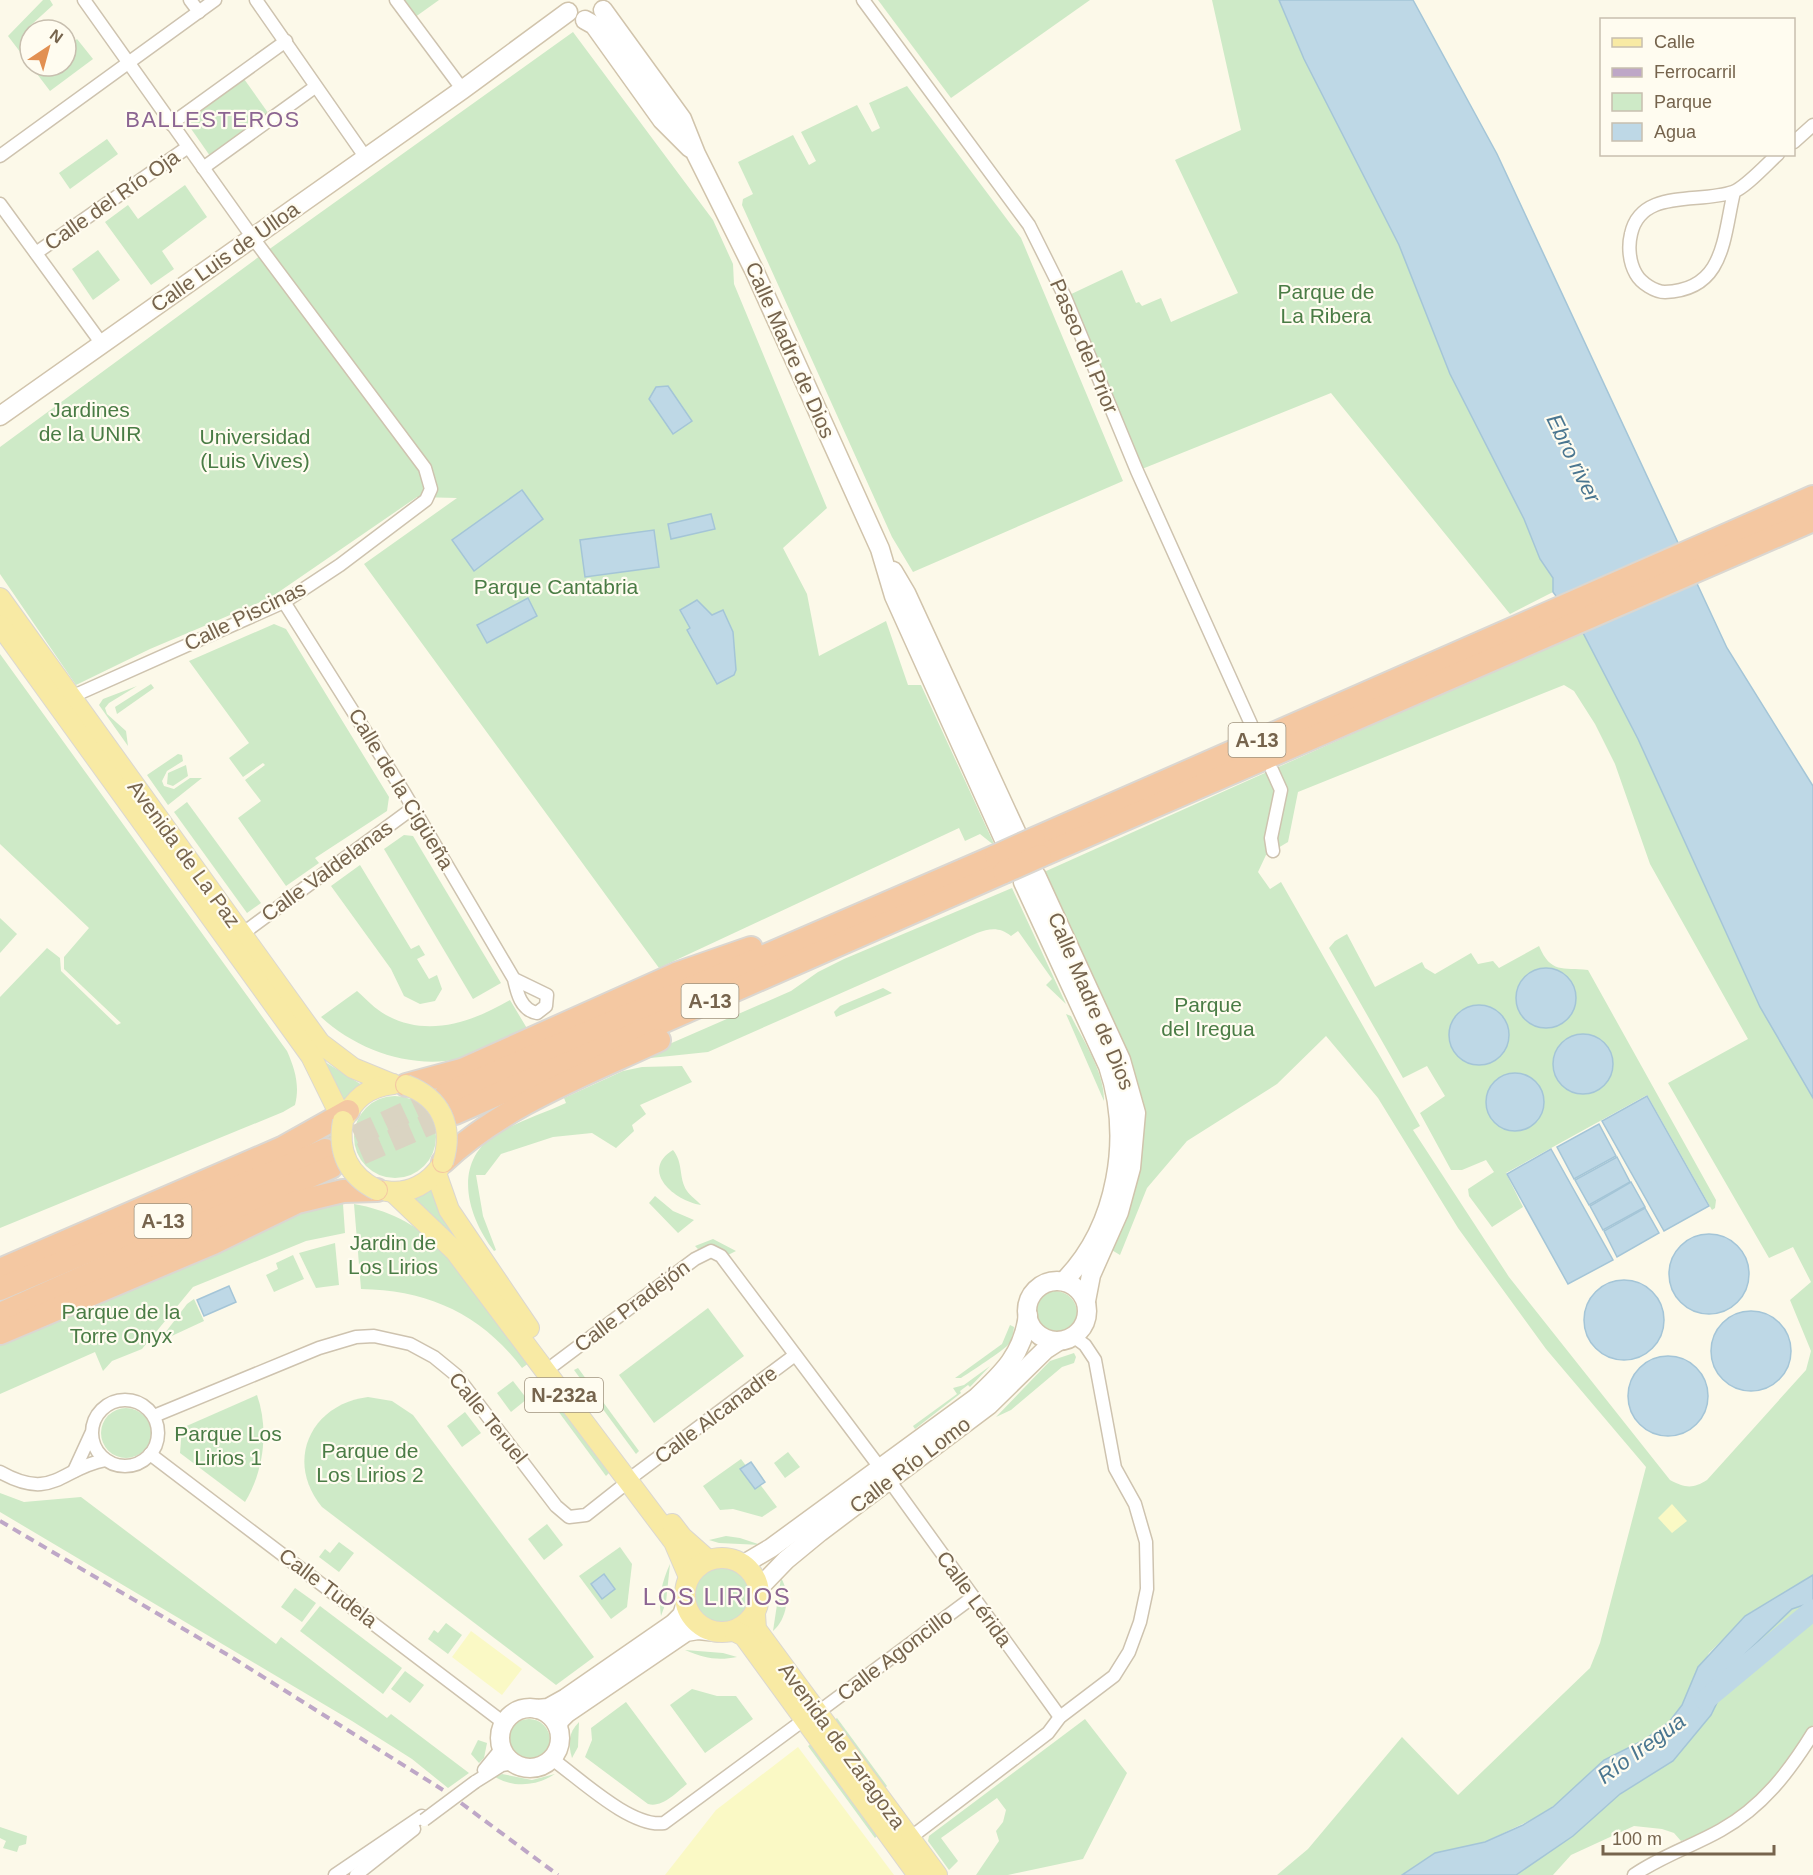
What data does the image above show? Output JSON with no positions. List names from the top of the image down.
{
  "streets": {
    "highway": ["A-13"],
    "main road": [
      "Calle Luis de Ulloa",
      "Calle Madre de Dios",
      "Avenida de La Paz",
      "N-232a",
      "Calle Río Lomo",
      "Avenida de Zaragoza"
    ],
    "street": [
      "Calle del Río Oja",
      "Paseo del Prior",
      "Calle Piscinas",
      "Calle de la Cigüeña",
      "Calle Valdelanas",
      "Calle Pradejón",
      "Calle Alcanadre",
      "Calle Teruel",
      "Calle Tudela",
      "Calle Lérida",
      "Calle Agoncillo"
    ]
  },
  "crossings": [
    ["Calle Luis de Ulloa", "Calle Piscinas"],
    ["Calle Madre de Dios", "A-13"],
    ["Calle Madre de Dios", "Calle Río Lomo"],
    ["Calle Piscinas", "Calle de la Cigüeña"],
    ["Calle Piscinas", "Avenida de La Paz"],
    ["Calle de la Cigüeña", "Calle Valdelanas"],
    ["Avenida de La Paz", "Calle Valdelanas"],
    ["Avenida de La Paz", "N-232a"],
    ["Calle Pradejón", "N-232a"],
    ["Calle Pradejón", "Calle Lérida"],
    ["N-232a", "Calle Alcanadre"],
    ["N-232a", "Calle Teruel"],
    ["N-232a", "Calle Río Lomo"],
    ["N-232a", "Avenida de Zaragoza"],
    ["Calle Alcanadre", "Calle Teruel"],
    ["Calle Alcanadre", "Calle Lérida"],
    ["Calle Teruel", "Calle Tudela"],
    ["Calle Río Lomo", "Calle Lérida"],
    ["Calle Río Lomo", "Avenida de Zaragoza"],
    ["Calle Tudela", "Calle Agoncillo"],
    ["Calle Lérida", "Calle Agoncillo"],
    ["Calle Agoncillo", "Avenida de Zaragoza"]
  ],
  "districts": ["BALLESTEROS", "LOS LIRIOS"],
  "water": ["Ebro river", "Río Iregua"],
  "parks": [
    "Parque de La Ribera",
    "Jardines de la UNIR",
    "Universidad (Luis Vives)",
    "Parque Cantabria",
    "Parque del Iregua",
    "Jardin de Los Lirios",
    "Parque de la Torre Onyx",
    "Parque Los Lirios 1",
    "Parque de Los Lirios 2"
  ],
  "legend": [
    "Calle",
    "Ferrocarril",
    "Parque",
    "Agua"
  ],
  "scale_bar": "100 m",
  "north": "top right"
}
